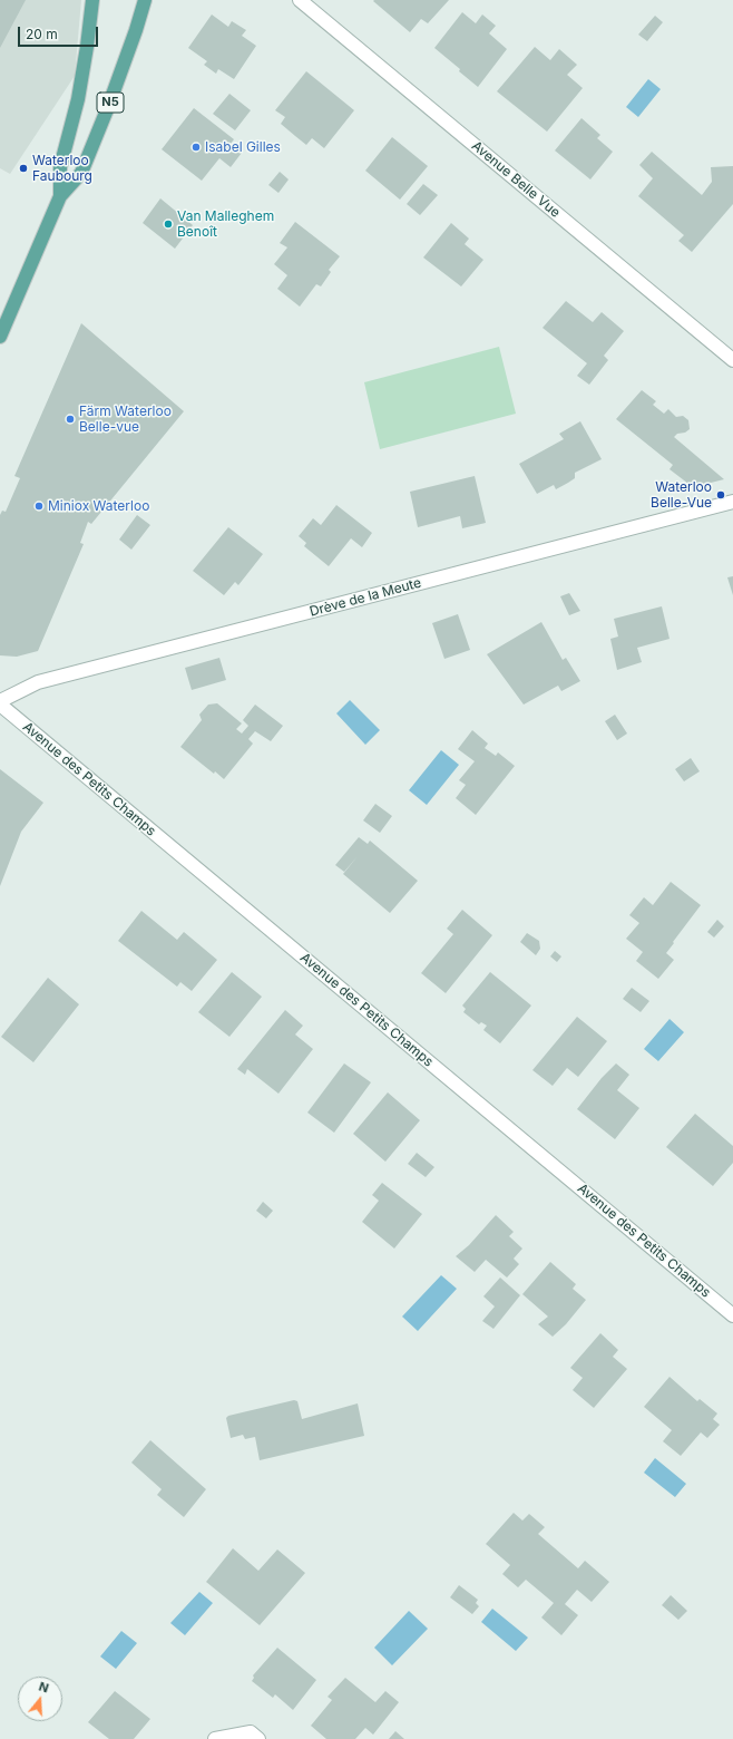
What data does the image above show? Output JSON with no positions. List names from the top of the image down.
{
  "streets": {
    "main road": ["N5"],
    "street": ["Avenue Belle Vue", "Drève de la Meute", "Avenue des Petits Champs"]
  },
  "crossings": [
    ["Drève de la Meute", "Avenue des Petits Champs"]
  ],
  "places": [
    "Isabel Gilles",
    "Waterloo Faubourg",
    "Van Malleghem Benoît",
    "Färm Waterloo Belle-vue",
    "Waterloo Belle-Vue",
    "Miniox Waterloo"
  ],
  "scale_bar": "20 m",
  "north": "top"
}
